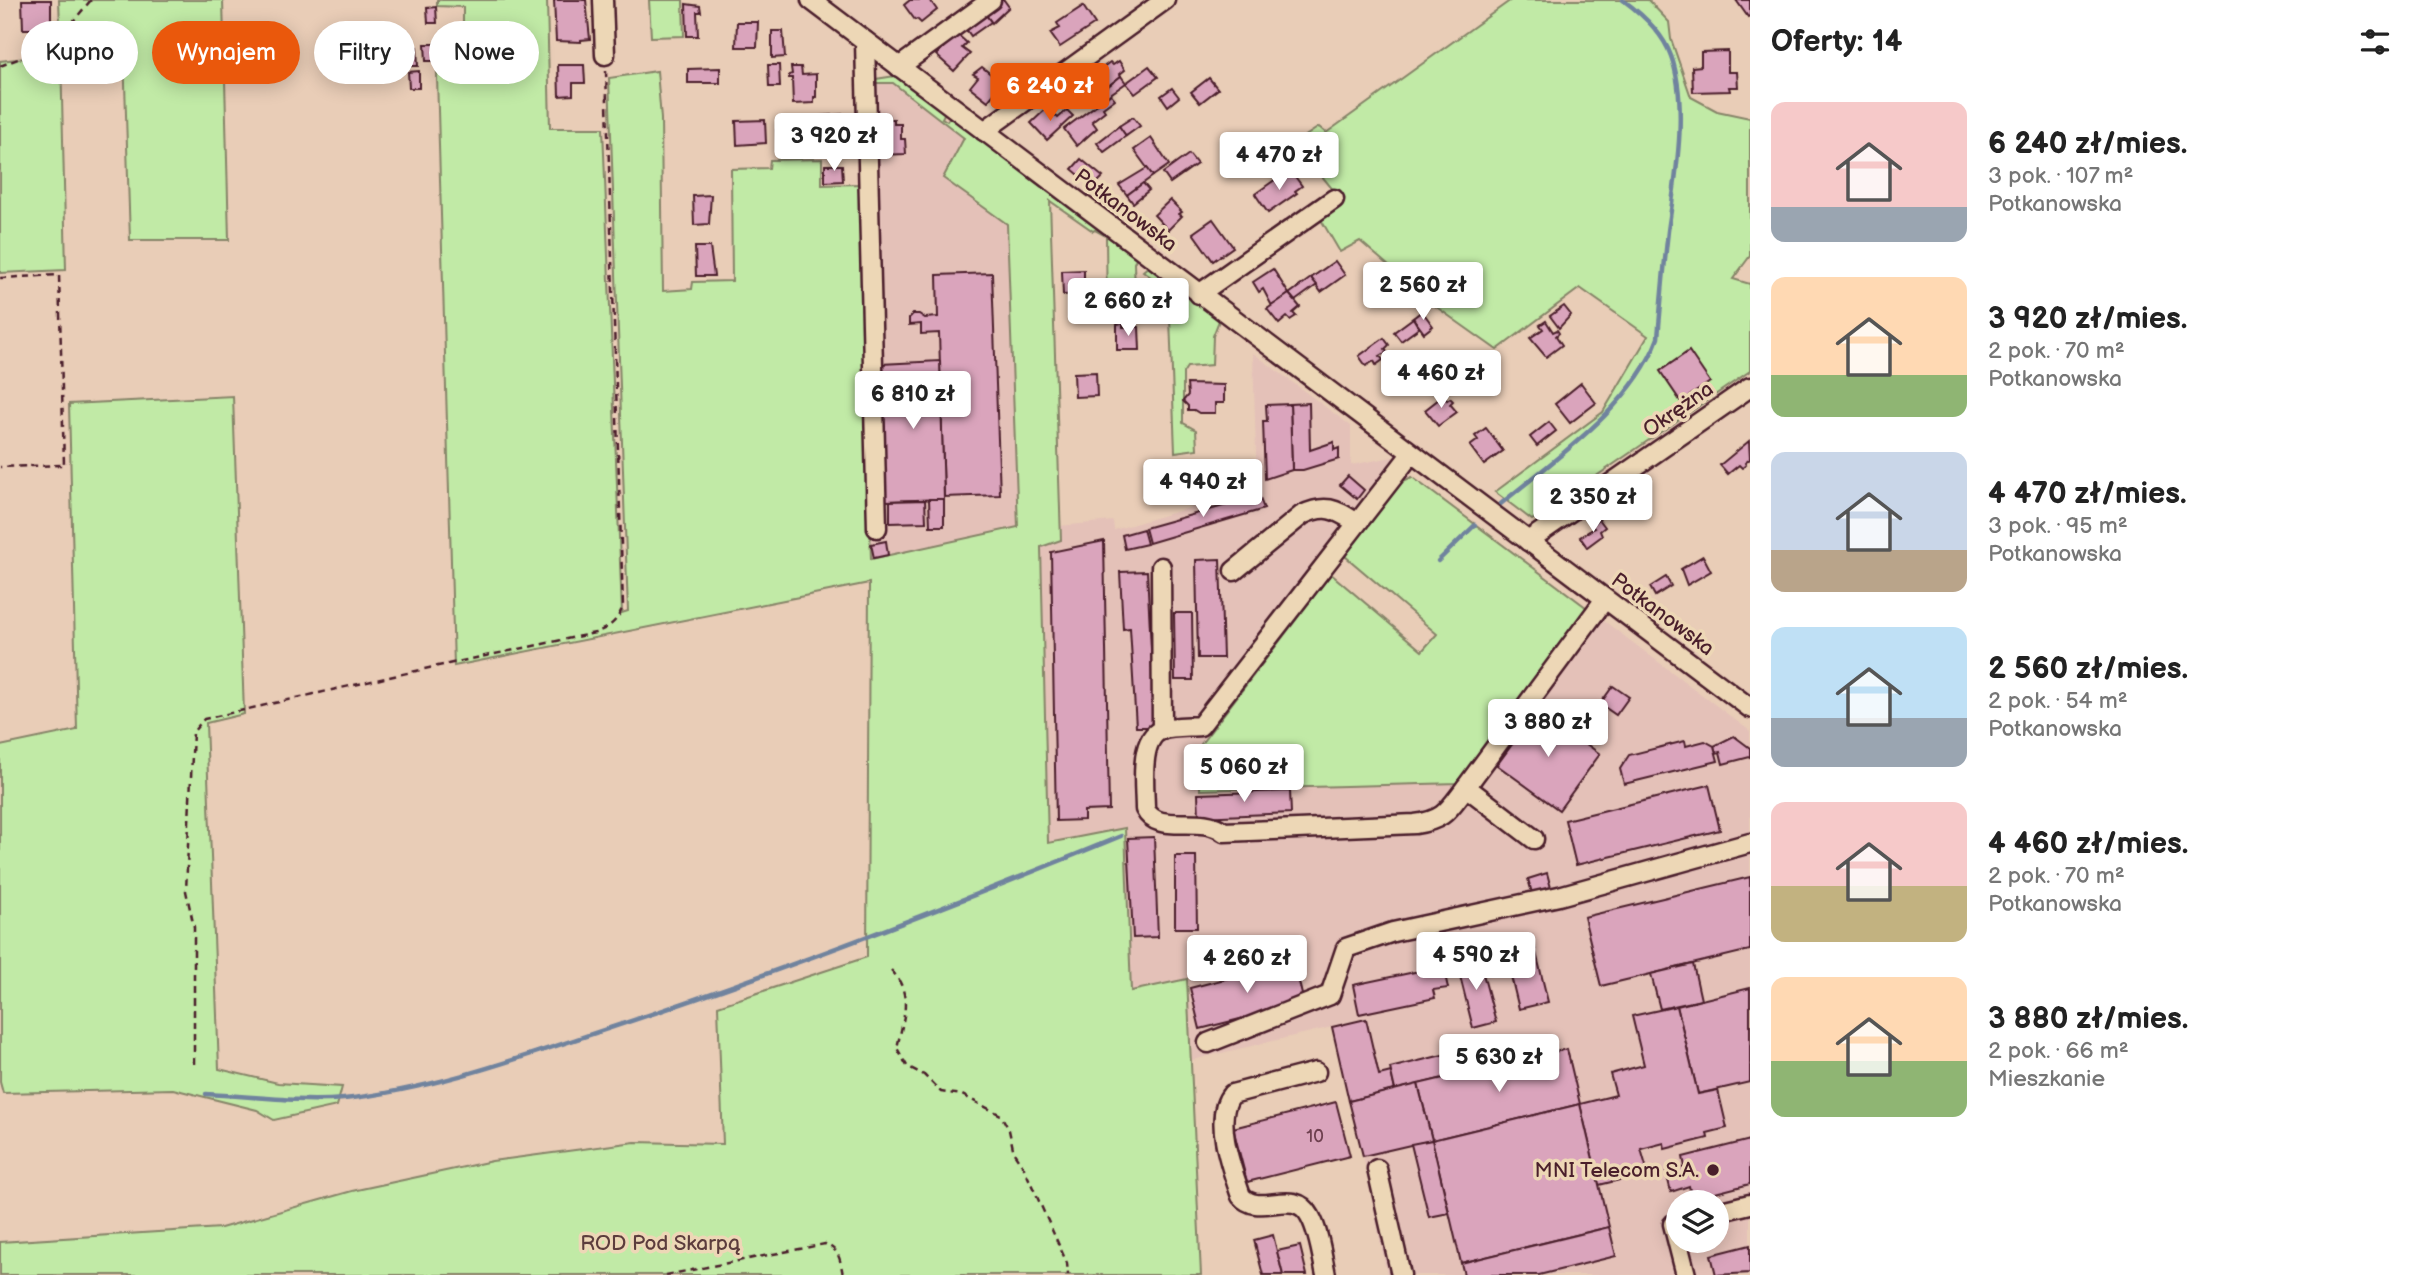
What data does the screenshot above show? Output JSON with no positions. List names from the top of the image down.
{
  "streets": {
    "street": ["Potkanowska", "Okrężna"]
  },
  "crossings": [
    ["Potkanowska", "Okrężna"]
  ],
  "parks": ["ROD Pod Skarpą"],
  "places": ["MNI Telecom S.A."],
  "house_numbers": ["10"],
  "page": {
    "heading": "Oferty: 14",
    "chip": [
      "Kupno",
      "Wynajem",
      "Filtry",
      "Nowe"
    ],
    "price": [
      "6 240 zł",
      "3 920 zł",
      "4 470 zł",
      "2 560 zł",
      "2 660 zł",
      "4 460 zł",
      "6 810 zł",
      "4 940 zł",
      "2 350 zł",
      "3 880 zł",
      "5 060 zł",
      "4 590 zł",
      "4 260 zł",
      "5 630 zł"
    ],
    "list": [
      {
        "name": "6 240 zł/mies.",
        "note": "3 pok. · 107 m² · Potkanowska"
      },
      {
        "name": "3 920 zł/mies.",
        "note": "2 pok. · 70 m² · Potkanowska"
      },
      {
        "name": "4 470 zł/mies.",
        "note": "3 pok. · 95 m² · Potkanowska"
      },
      {
        "name": "2 560 zł/mies.",
        "note": "2 pok. · 54 m² · Potkanowska"
      },
      {
        "name": "4 460 zł/mies.",
        "note": "2 pok. · 70 m² · Potkanowska"
      },
      {
        "name": "3 880 zł/mies.",
        "note": "2 pok. · 66 m² · Mieszkanie"
      }
    ]
  }
}
